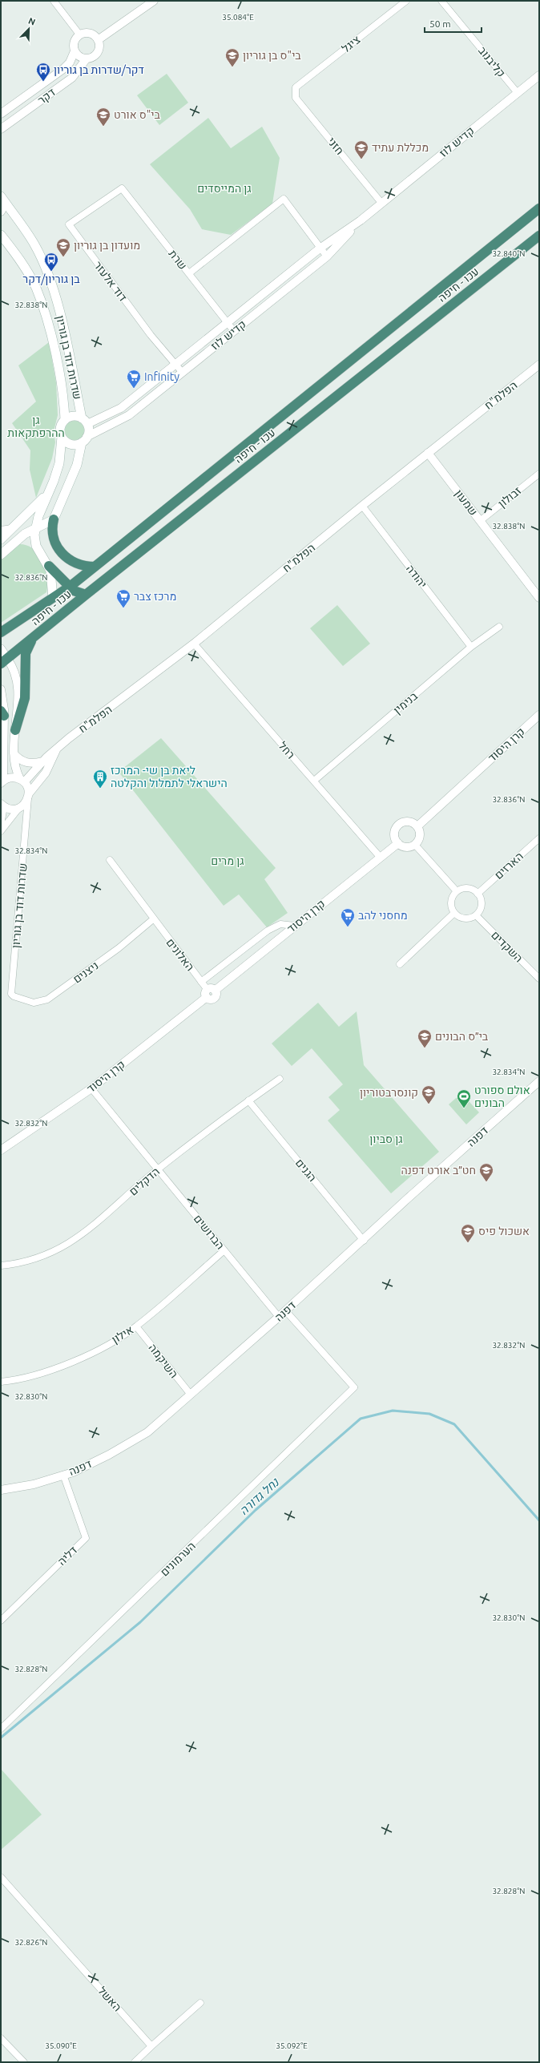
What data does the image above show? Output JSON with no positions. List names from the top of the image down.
{
  "streets": {
    "highway": ["עכו - חיפה"],
    "main road": ["שדרות דוד בן גוריון"],
    "street": [
      "ציגל",
      "קליבנוב",
      "דקר",
      "קדיש לוז",
      "חזני",
      "שרת",
      "דוד אלעזר",
      "הפלמ\"ח",
      "זבולון",
      "שמעון",
      "יהודה",
      "בנימין",
      "קרן היסוד",
      "רחל",
      "הארזים",
      "השקדים",
      "האלונים",
      "ניצנים",
      "דפנה",
      "הגנים",
      "הדקלים",
      "הברושים",
      "אילון",
      "השיקמה",
      "דליה",
      "הערמונים",
      "האשל"
    ]
  },
  "crossings": [
    ["ציגל", "חזני"],
    ["קליבנוב", "קדיש לוז"],
    ["קדיש לוז", "חזני"],
    ["קדיש לוז", "שרת"],
    ["קדיש לוז", "דוד אלעזר"],
    ["קדיש לוז", "שדרות דוד בן גוריון"],
    ["שרת", "דוד אלעזר"],
    ["שדרות דוד בן גוריון", "הפלמ\"ח"],
    ["שדרות דוד בן גוריון", "ניצנים"],
    ["הפלמ\"ח", "שמעון"],
    ["הפלמ\"ח", "יהודה"],
    ["הפלמ\"ח", "רחל"],
    ["זבולון", "שמעון"],
    ["יהודה", "בנימין"],
    ["בנימין", "רחל"],
    ["קרן היסוד", "רחל"],
    ["קרן היסוד", "האלונים"],
    ["קרן היסוד", "הברושים"],
    ["הארזים", "השקדים"],
    ["האלונים", "ניצנים"],
    ["דפנה", "הגנים"],
    ["דפנה", "הברושים"],
    ["דפנה", "השיקמה"],
    ["דפנה", "דליה"],
    ["דפנה", "הערמונים"],
    ["הגנים", "הדקלים"],
    ["הדקלים", "הברושים"],
    ["הברושים", "אילון"],
    ["אילון", "השיקמה"]
  ],
  "water": ["נחל גדורה"],
  "parks": [
    "גן המייסדים",
    "גן ההרפתקאות",
    "גן מרים",
    "גן סביון"
  ],
  "places": {
    "school or university": [
      "בי\"ס בן גוריון",
      "בי\"ס אורט",
      "מכללת עתיד",
      "מועדון בן גוריון",
      "בי״ס הבונים",
      "קונסרבטוריון",
      "חט״ב אורט דפנה",
      "אשכול פיס"
    ],
    "bus stop": ["דקר/שדרות בן גוריון", "בן גוריון/דקר"],
    "supermarket": ["Infinity", "מרכז צבר", "מחסני להב"],
    "building": ["ליאת בן שי- המרכז הישראלי לתמלול והקלטה"],
    "sports": ["אולם ספורט הבונים"]
  },
  "scale_bar": "50 m",
  "north": "top right",
  "coordinates": [
    "35.084°E",
    "32.840°N",
    "32.838°N",
    "32.836°N",
    "32.834°N",
    "32.832°N",
    "32.830°N",
    "32.828°N",
    "32.826°N",
    "35.090°E",
    "35.092°E"
  ]
}
